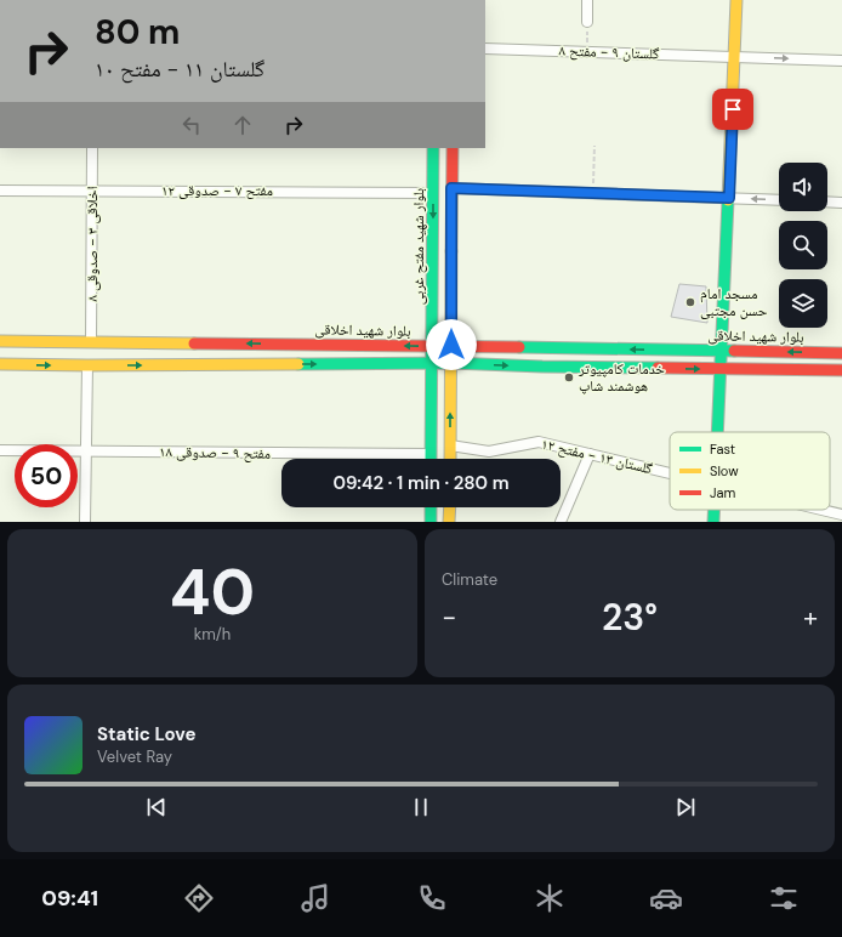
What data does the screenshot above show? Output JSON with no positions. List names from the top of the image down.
{
  "streets": {
    "main road": ["بلوار شهید مفتح غربی", "بلوار شهید اخلاقی"],
    "street": [
      "گلستان ۹ - مفتح ۸",
      "مفتح ۷ - صدوقی ۱۲",
      "اخلاقی ۳ - صدوقی ۸",
      "مفتح ۹ - صدوقی ۱۸",
      "گلستان ۱۳ - مفتح ۱۲"
    ]
  },
  "crossings": [
    ["مفتح ۷ - صدوقی ۱۲", "اخلاقی ۳ - صدوقی ۸"],
    ["مفتح ۷ - صدوقی ۱۲", "بلوار شهید مفتح غربی"],
    ["اخلاقی ۳ - صدوقی ۸", "بلوار شهید اخلاقی"],
    ["بلوار شهید مفتح غربی", "بلوار شهید اخلاقی"],
    ["بلوار شهید مفتح غربی", "مفتح ۹ - صدوقی ۱۸"]
  ],
  "places": ["مسجد امام حسن مجتبی", "خدمات کامپیوتر هوشمند شاپ"],
  "legend": ["Fast", "Slow", "Jam"],
  "page": {
    "turn": ["80 m", "گلستان ۱۱ - مفتح ۱۰"],
    "limit": "50",
    "trip": "09:42 · 1 min · 280 m",
    "tile": [
      ["40", "km/h"],
      "Climate"
    ],
    "heat": ["−", "23°", "+"],
    "song": ["Static Love", "Velvet Ray"],
    "tabs": "09:41"
  }
}
